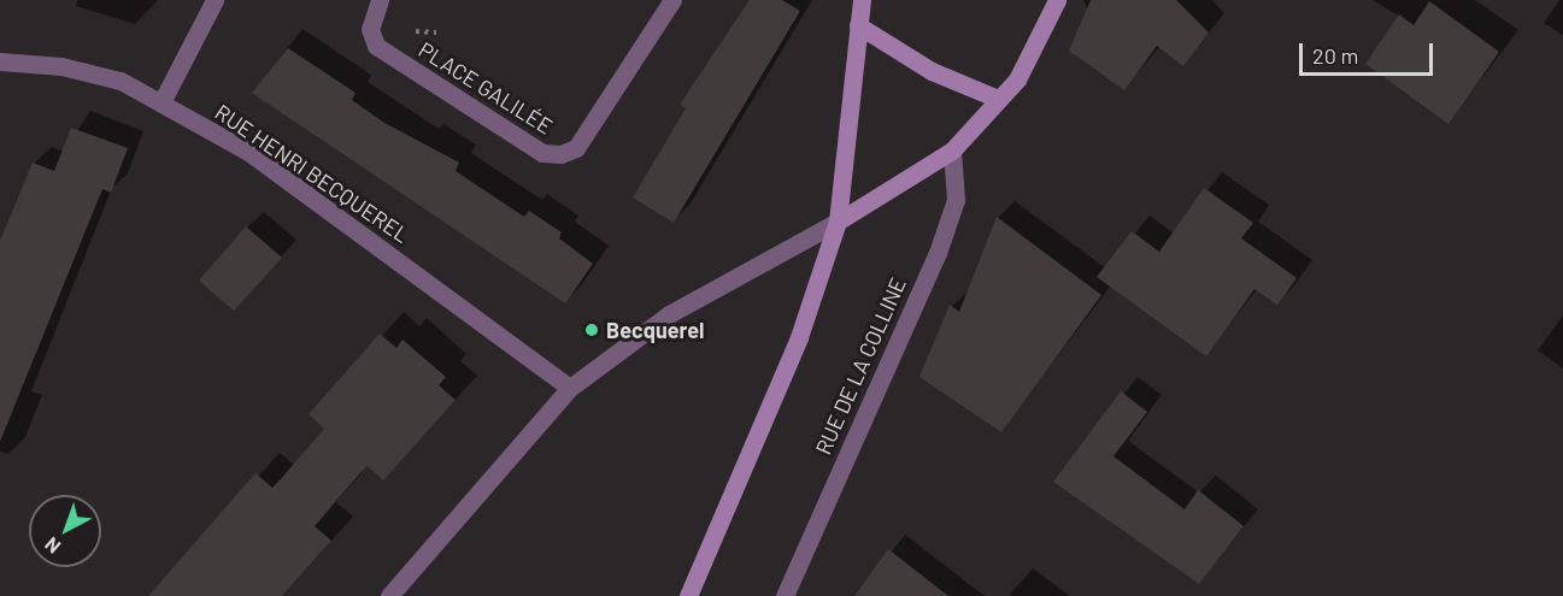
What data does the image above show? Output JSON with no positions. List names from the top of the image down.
{
  "streets": {
    "street": ["PLACE GALILÉE", "RUE HENRI BECQUEREL", "RUE DE LA COLLINE"]
  },
  "places": ["Becquerel"],
  "scale_bar": "20 m",
  "north": "bottom left"
}
